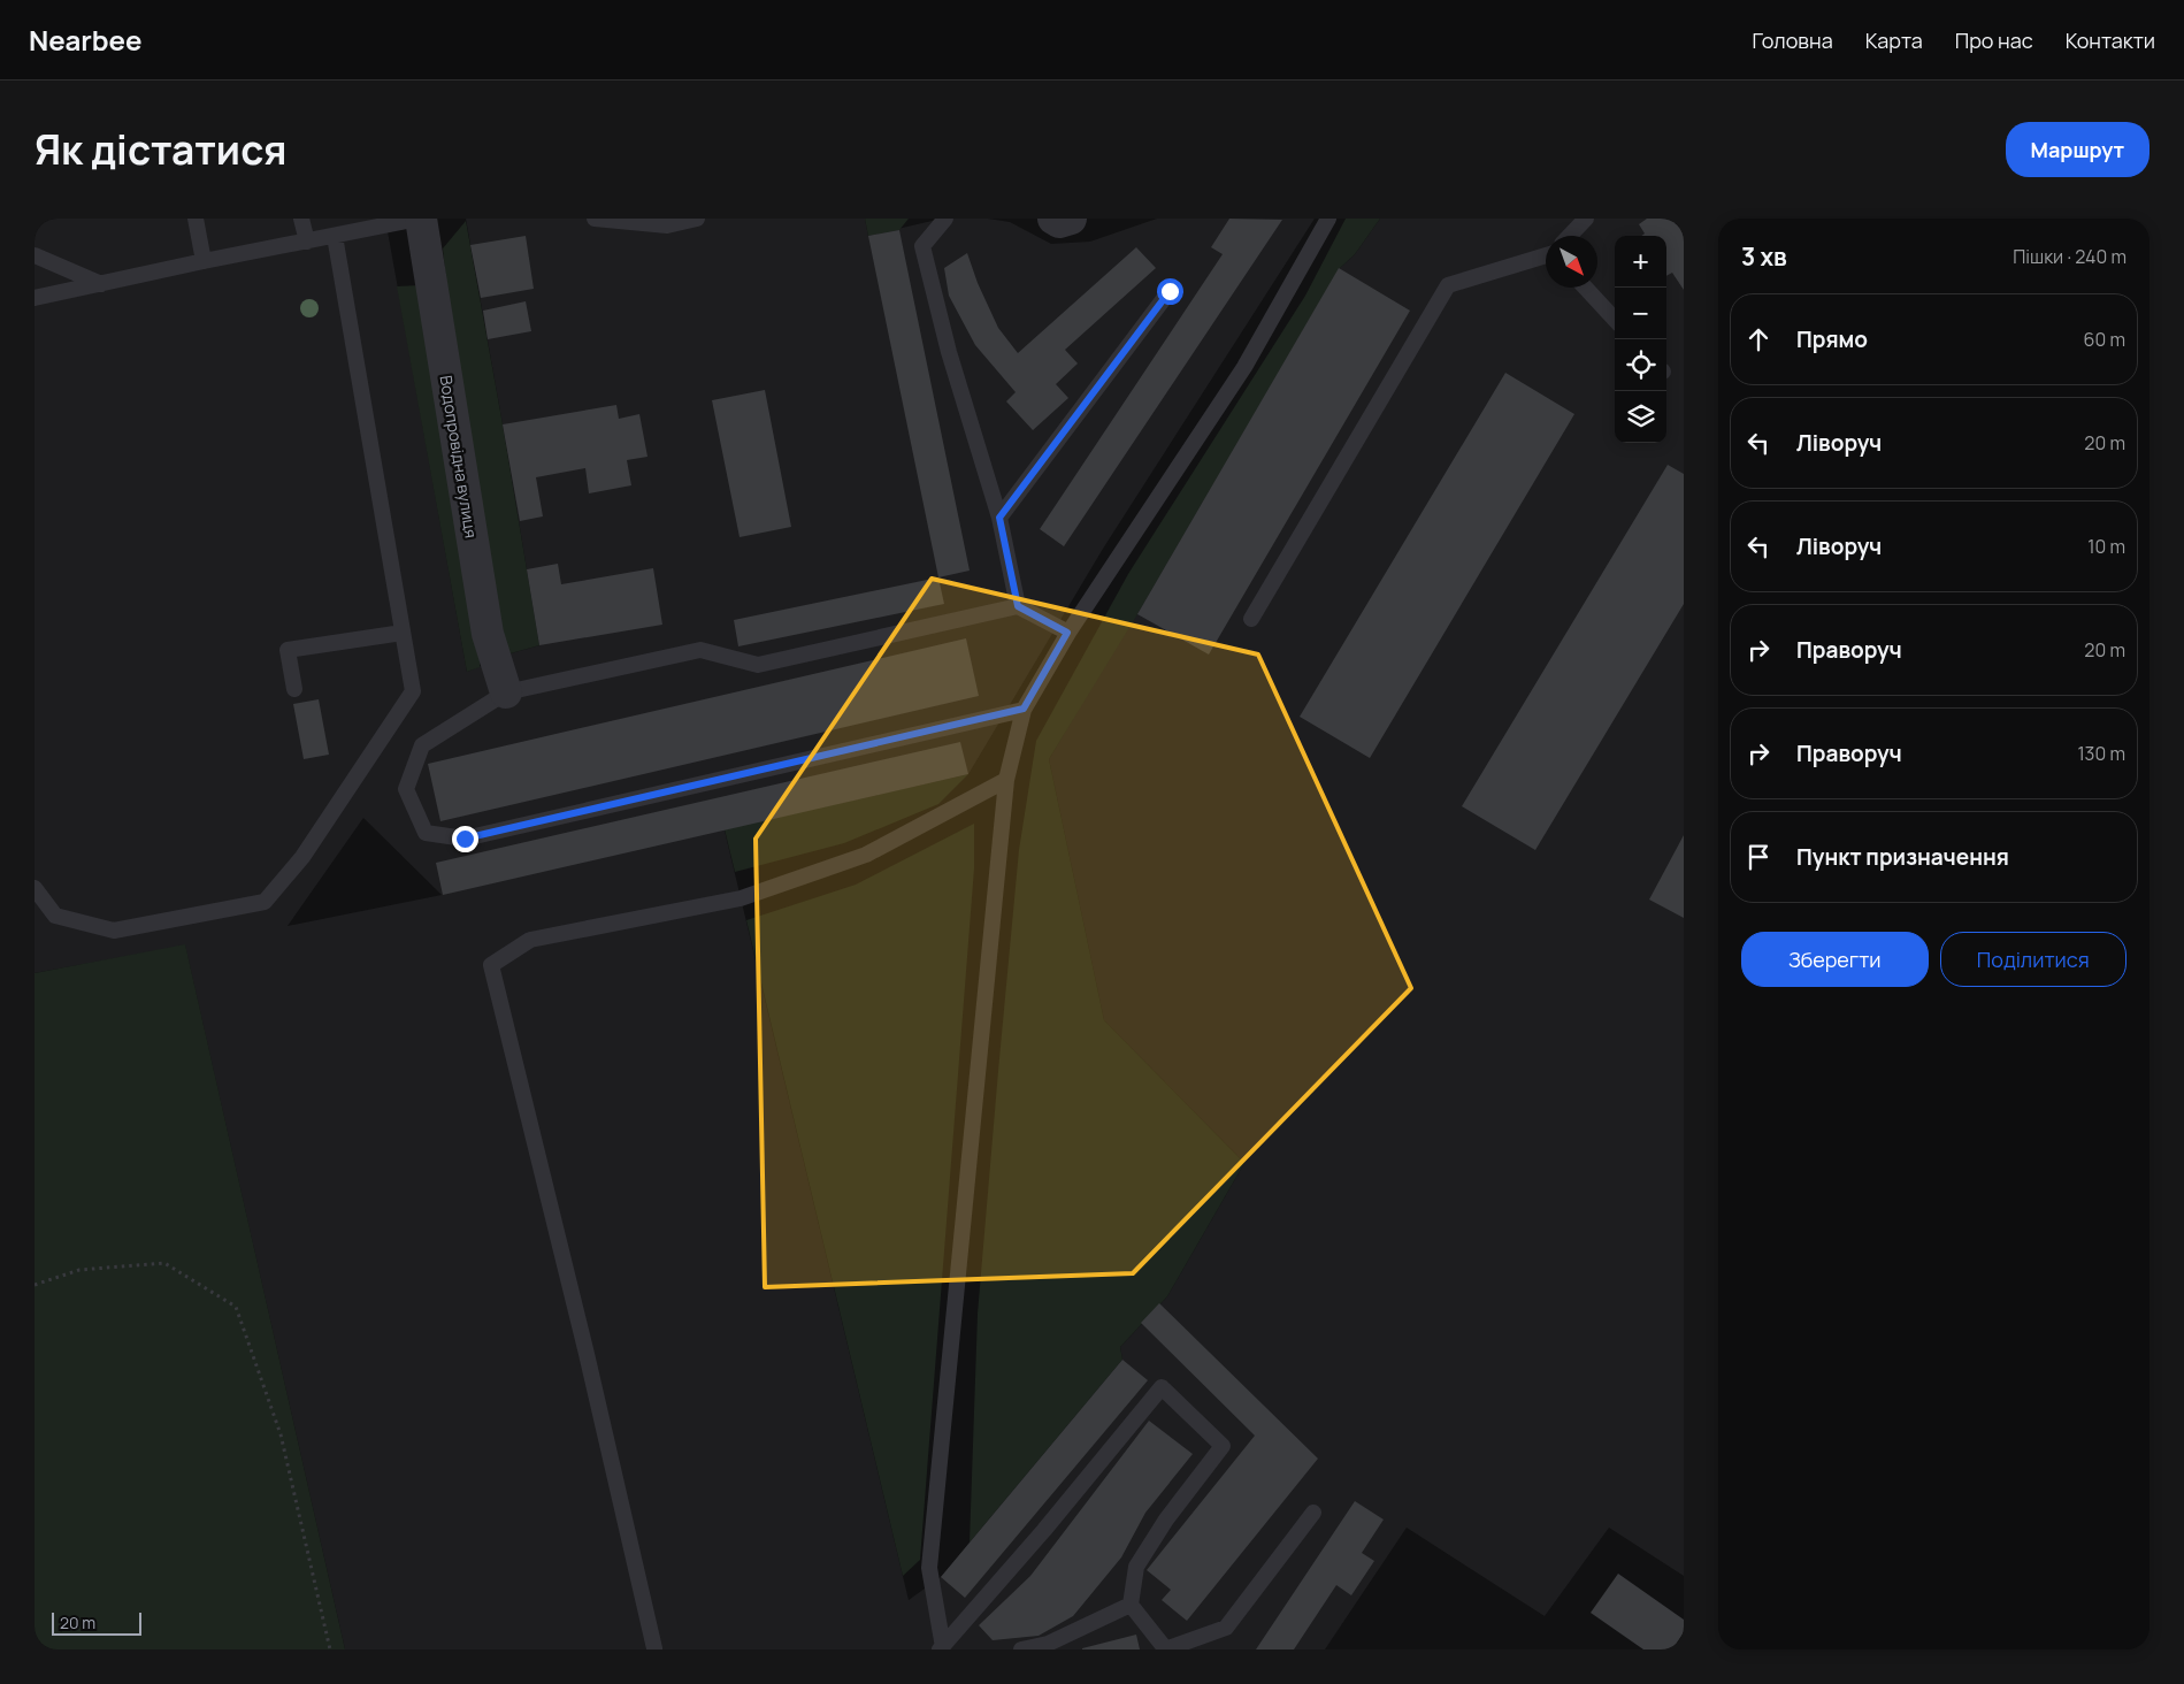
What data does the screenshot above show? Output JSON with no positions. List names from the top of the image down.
{
  "streets": {
    "street": ["Водопровідна вулиця"]
  },
  "scale_bar": "20 m",
  "north": "bottom right",
  "page": {
    "header": "Nearbee",
    "nav": [
      "Головна",
      "Карта",
      "Про нас",
      "Контакти"
    ],
    "title": "Як дістатися",
    "buttons": [
      "Маршрут",
      ["Зберегти", "Поділитися"]
    ],
    "heading": ["3 хв", "Пішки · 240 m"],
    "map_buttons": ["+", "−"],
    "list": [
      ["Прямо", "60 m"],
      ["Ліворуч", "20 m"],
      ["Ліворуч", "10 m"],
      ["Праворуч", "20 m"],
      ["Праворуч", "130 m"],
      "Пункт призначення"
    ],
    "scale": "20 m"
  }
}
